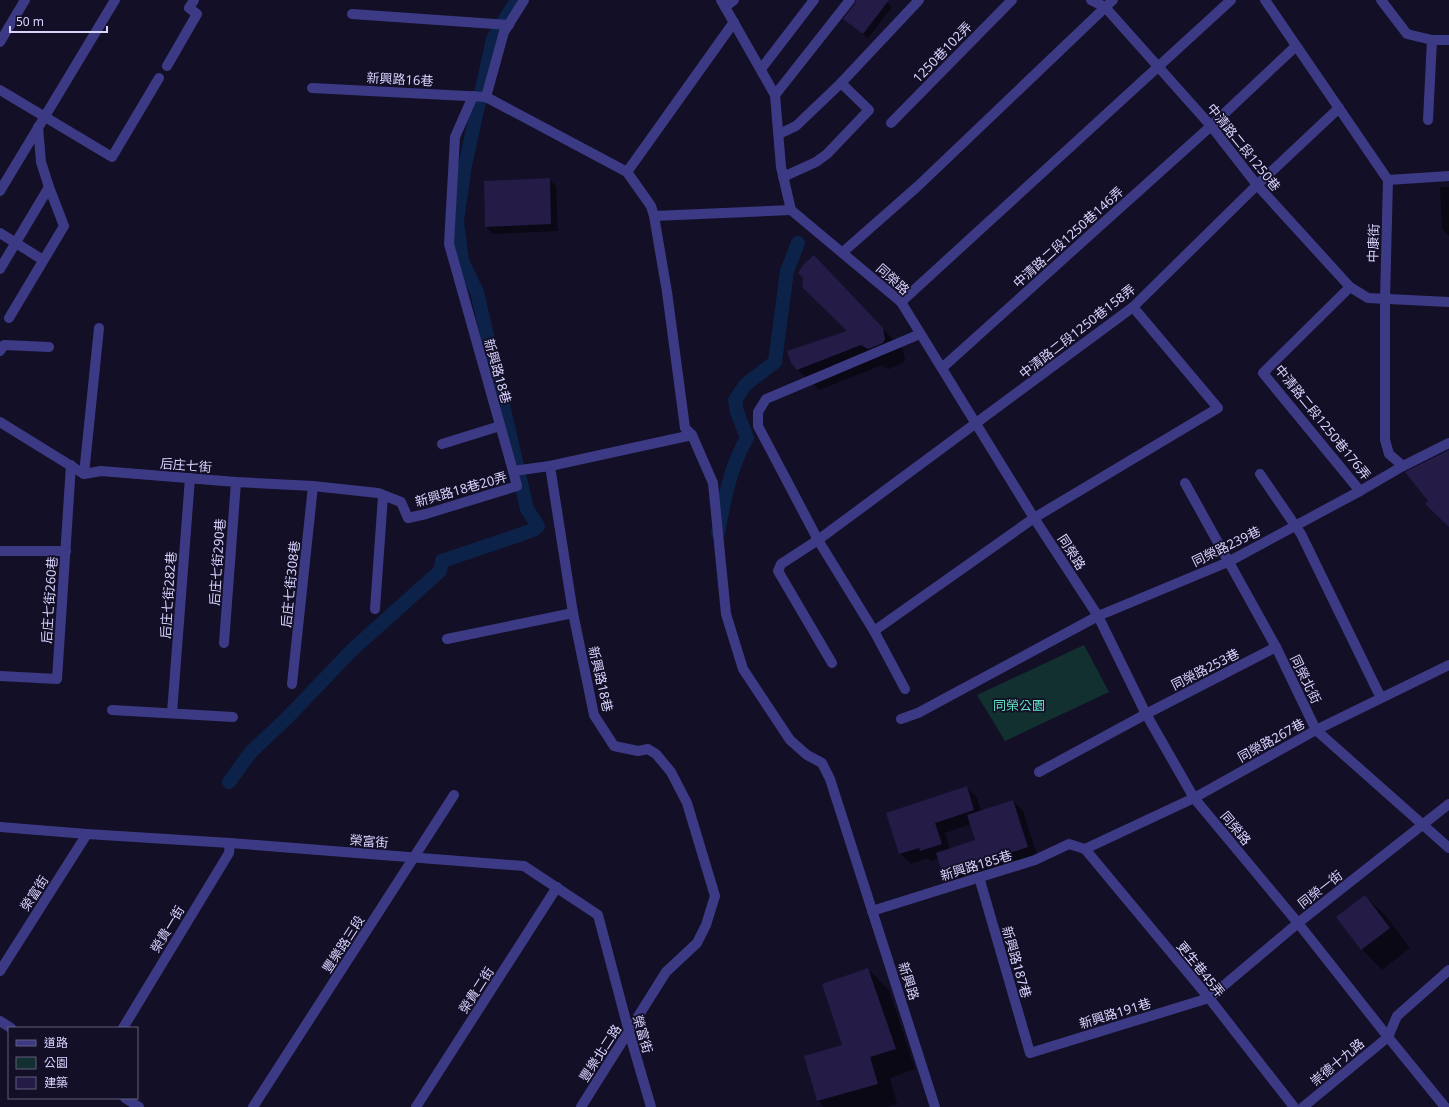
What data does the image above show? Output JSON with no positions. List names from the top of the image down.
{
  "streets": {
    "street": [
      "1250巷102弄",
      "新興路16巷",
      "中清路二段1250巷",
      "中清路二段1250巷146弄",
      "中康街",
      "同榮路",
      "中清路二段1250巷158弄",
      "新興路18巷",
      "中清路二段1250巷176弄",
      "后庄七街",
      "新興路18巷20弄",
      "同榮路239巷",
      "后庄七街290巷",
      "后庄七街308巷",
      "后庄七街282巷",
      "后庄七街260巷",
      "同榮路253巷",
      "同榮北街",
      "同榮路267巷",
      "榮富街",
      "新興路185巷",
      "同榮一街",
      "榮貴一街",
      "豐樂路三段",
      "新興路187巷",
      "更生巷45弄",
      "新興路",
      "榮貴二街",
      "新興路191巷",
      "豐樂北二路",
      "崇德十九路"
    ]
  },
  "crossings": [
    ["新興路16巷", "新興路18巷"],
    ["中清路二段1250巷", "中清路二段1250巷146弄"],
    ["中清路二段1250巷", "中康街"],
    ["中清路二段1250巷", "中清路二段1250巷158弄"],
    ["中清路二段1250巷", "中清路二段1250巷176弄"],
    ["中清路二段1250巷146弄", "同榮路"],
    ["中康街", "中清路二段1250巷176弄"],
    ["同榮路", "中清路二段1250巷158弄"],
    ["同榮路", "同榮路239巷"],
    ["同榮路", "同榮路253巷"],
    ["同榮路", "同榮路267巷"],
    ["同榮路", "同榮一街"],
    ["同榮路", "崇德十九路"],
    ["新興路18巷", "新興路18巷20弄"],
    ["新興路18巷", "豐樂北二路"],
    ["中清路二段1250巷176弄", "同榮路239巷"],
    ["后庄七街", "新興路18巷20弄"],
    ["后庄七街", "后庄七街290巷"],
    ["后庄七街", "后庄七街308巷"],
    ["后庄七街", "后庄七街282巷"],
    ["同榮路239巷", "同榮北街"],
    ["同榮路253巷", "同榮北街"],
    ["同榮北街", "同榮路267巷"],
    ["同榮北街", "同榮一街"],
    ["同榮路267巷", "新興路185巷"],
    ["同榮路267巷", "更生巷45弄"],
    ["榮富街", "榮貴一街"],
    ["榮富街", "豐樂路三段"],
    ["榮富街", "榮貴二街"],
    ["榮富街", "豐樂北二路"],
    ["新興路185巷", "新興路187巷"],
    ["新興路185巷", "更生巷45弄"],
    ["新興路185巷", "新興路"],
    ["同榮一街", "更生巷45弄"],
    ["同榮一街", "新興路191巷"],
    ["新興路187巷", "新興路191巷"],
    ["更生巷45弄", "新興路191巷"]
  ],
  "parks": ["同榮公園"],
  "legend": ["道路", "公園", "建築"],
  "scale_bar": "50 m"
}
